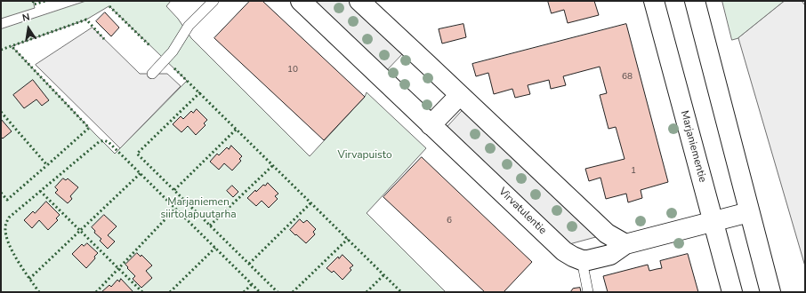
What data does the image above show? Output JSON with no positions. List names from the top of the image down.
{
  "streets": {
    "street": ["Marjaniementie", "Virvatulentie"]
  },
  "parks": ["Virvapuisto", "Marjaniemen siirtolapuutarha"],
  "house_numbers": [
    "10",
    "68",
    "1",
    "6"
  ],
  "north": "top"
}
